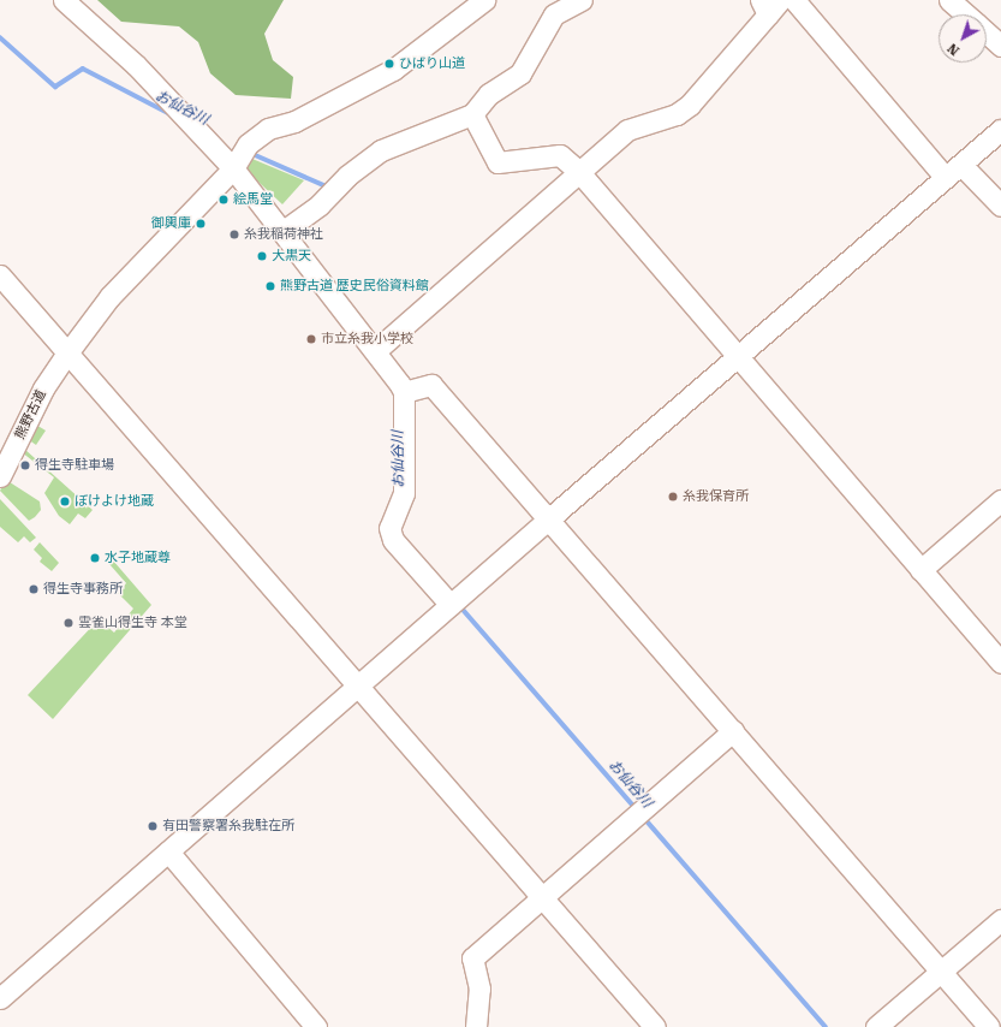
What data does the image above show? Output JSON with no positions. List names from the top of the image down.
{
  "streets": {
    "street": ["熊野古道"]
  },
  "water": ["お仙谷川"],
  "places": [
    "ひばり山道",
    "絵馬堂",
    "御輿庫",
    "糸我稲荷神社",
    "大黒天",
    "熊野古道 歴史民俗資料館",
    "市立糸我小学校",
    "得生寺駐車場",
    "糸我保育所",
    "ぼけよけ地蔵",
    "水子地蔵尊",
    "得生寺事務所",
    "雲雀山得生寺 本堂",
    "有田警察署糸我駐在所"
  ],
  "north": "bottom left"
}
